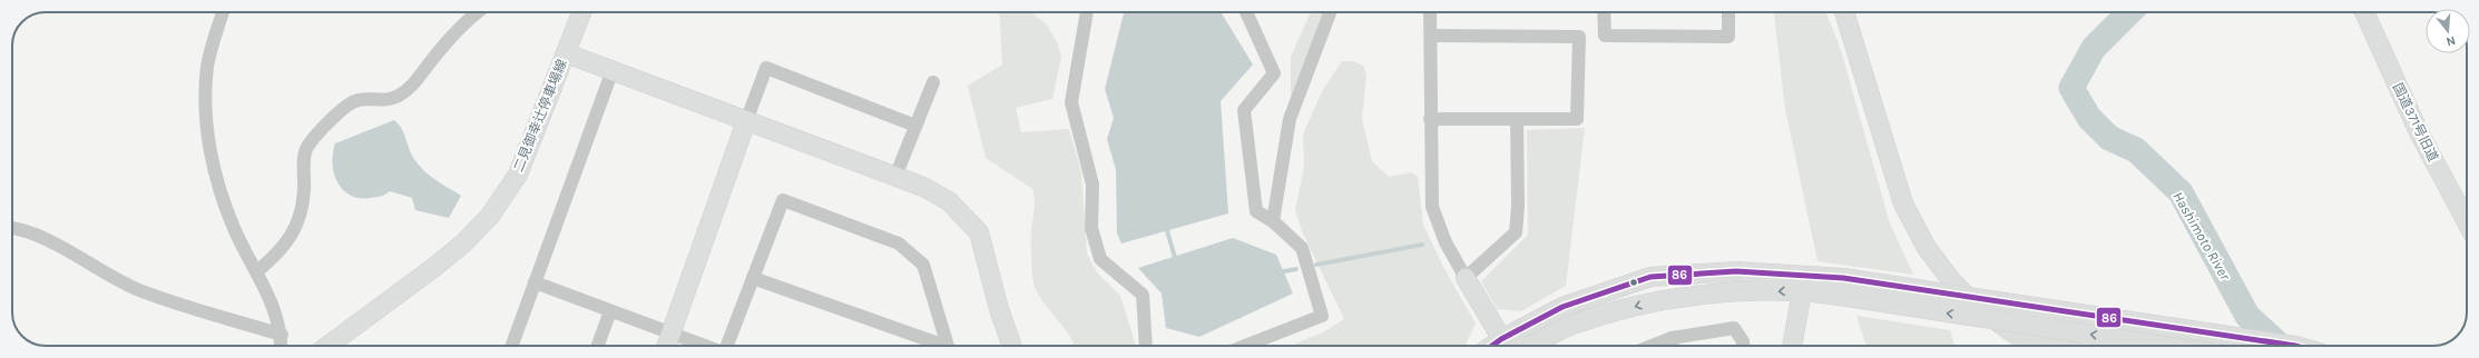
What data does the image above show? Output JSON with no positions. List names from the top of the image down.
{
  "streets": {
    "street": ["二見御幸辻停車場線", "国道371号旧道"]
  },
  "water": ["Hashimoto River"],
  "lines": ["transit line 86"],
  "north": "bottom"
}
